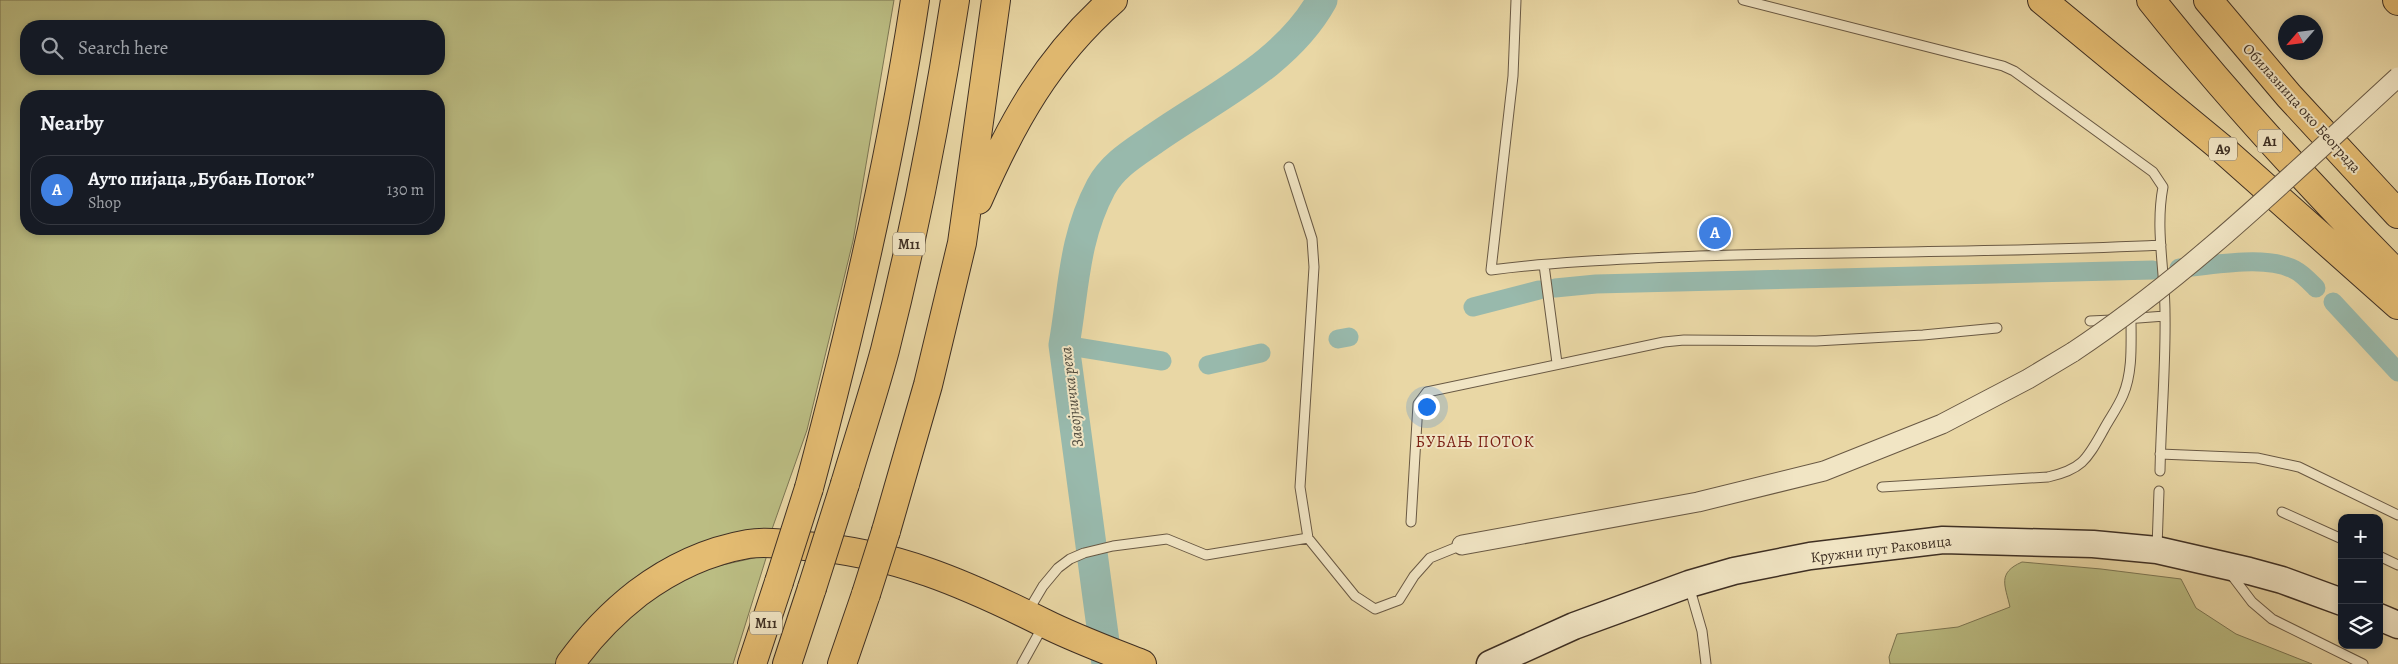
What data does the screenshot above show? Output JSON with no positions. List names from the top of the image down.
{
  "streets": {
    "highway": [
      "Обилазница око Београда",
      "A1",
      "A9",
      "M11"
    ],
    "main road": ["Кружни пут Раковица"]
  },
  "districts": ["БУБАЊ ПОТОК"],
  "water": ["Завојничка река"],
  "north": "bottom left",
  "page": {
    "search": "Search here",
    "heading": "Nearby",
    "list": [
      {
        "mark": "A",
        "name": "Ауто пијаца „Бубањ Поток”",
        "note": "Shop",
        "value": "130 m"
      }
    ],
    "pins": "A",
    "map_buttons": ["+", "−"]
  }
}
